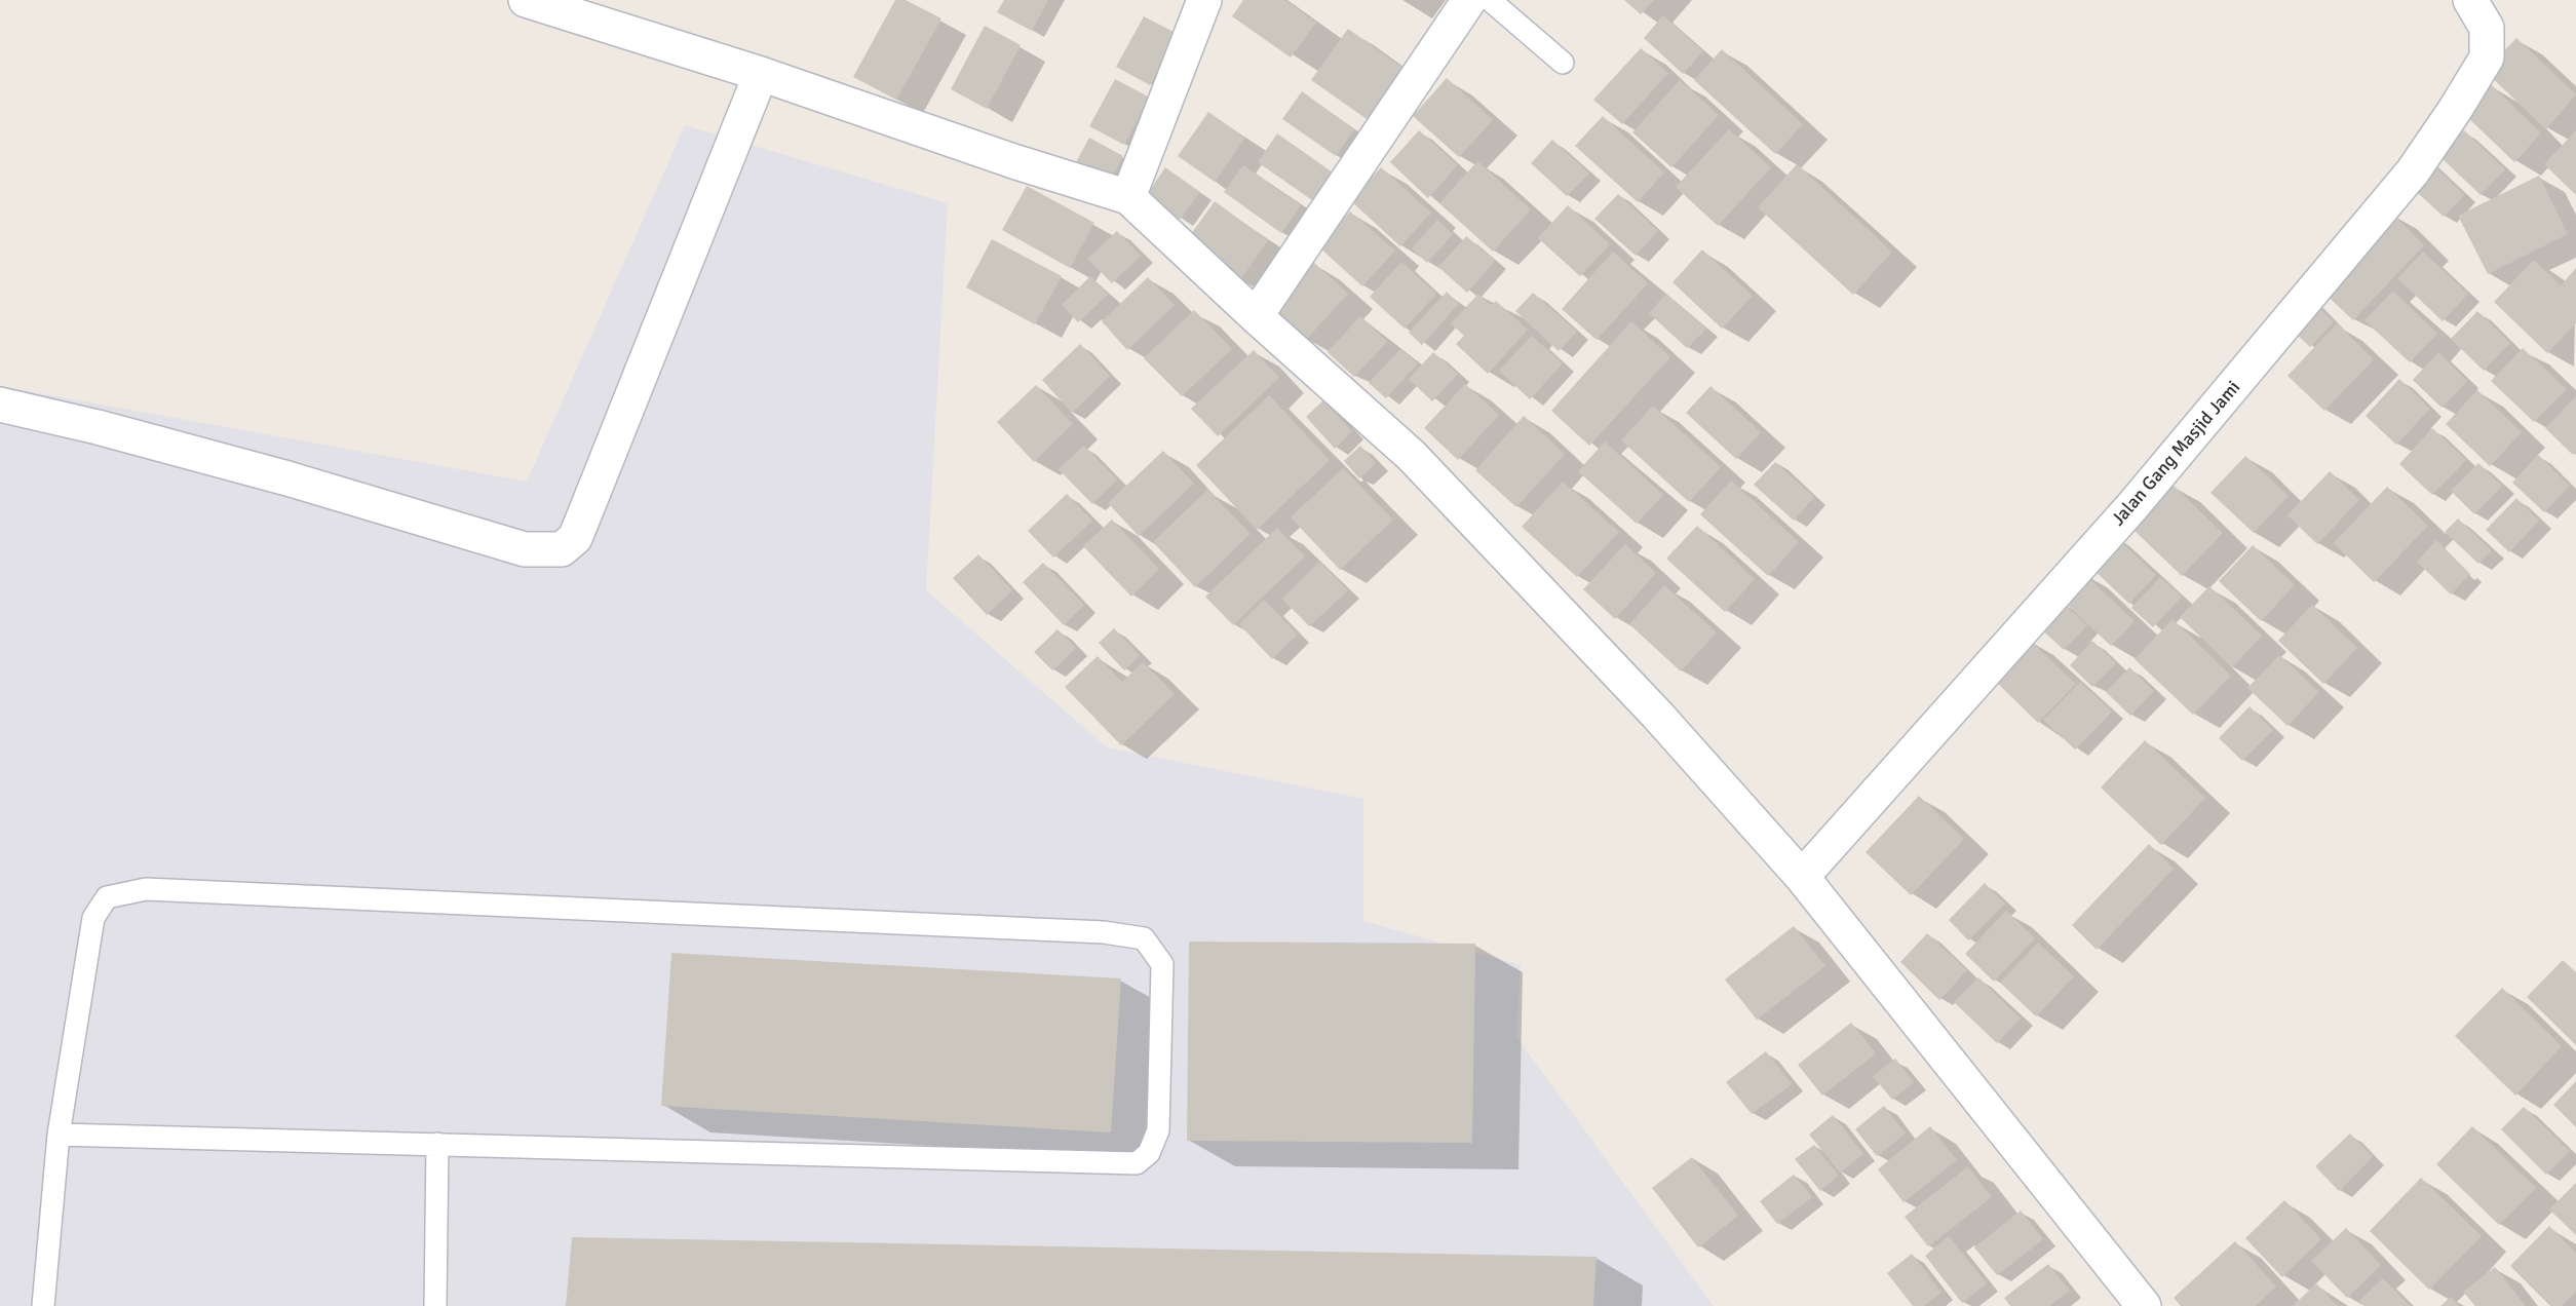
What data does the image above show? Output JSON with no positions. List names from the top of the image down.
{
  "streets": {
    "street": ["Jalan Gang Masjid Jami"]
  }
}
